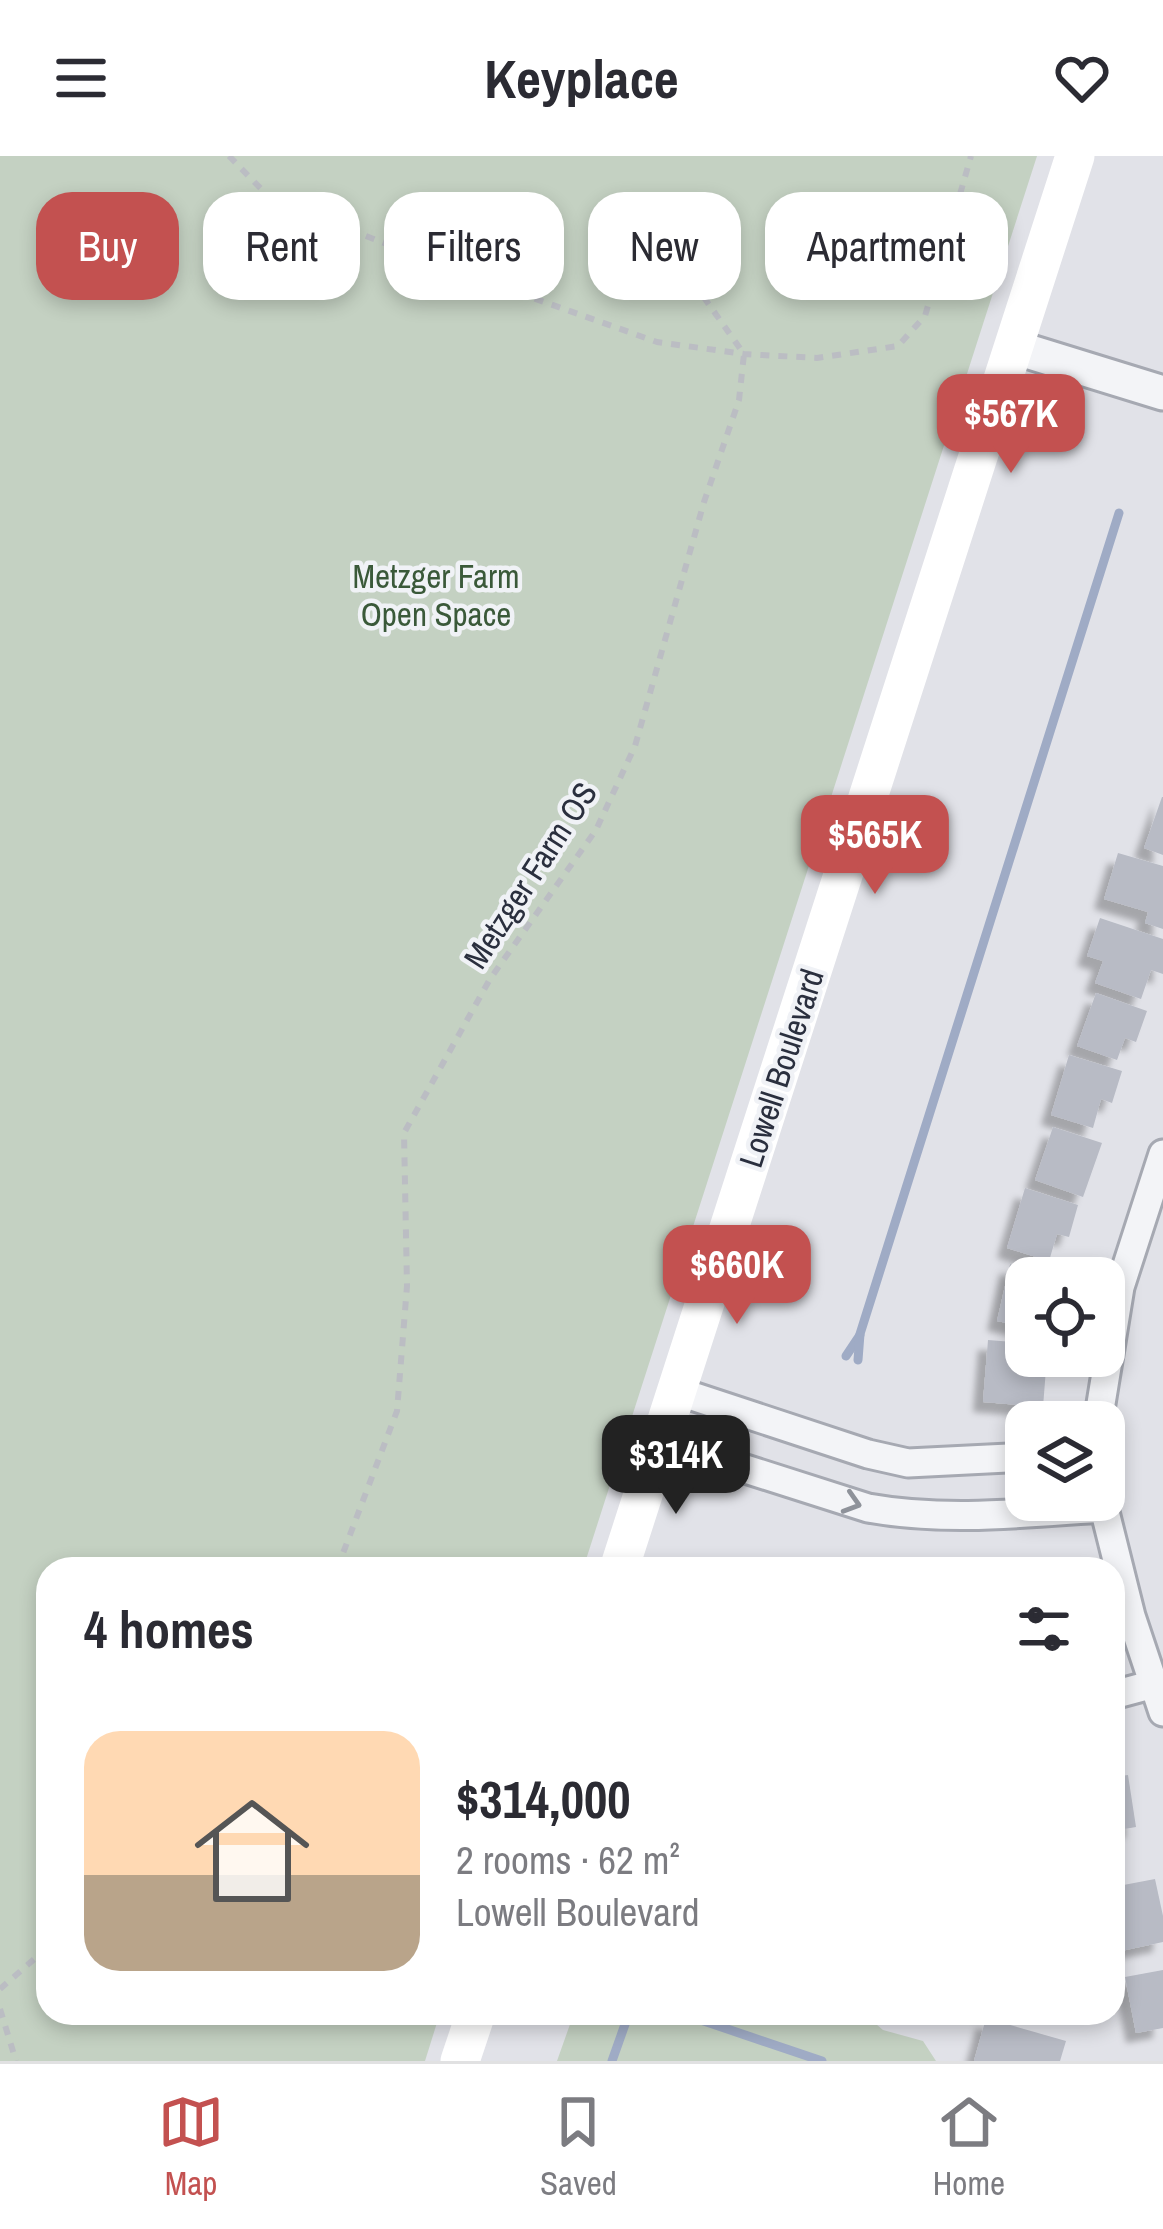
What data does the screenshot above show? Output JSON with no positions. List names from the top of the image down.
{
  "streets": {
    "main road": ["Lowell Boulevard"],
    "path": ["Metzger Farm OS"]
  },
  "parks": ["Metzger Farm Open Space"],
  "page": {
    "header": "Keyplace",
    "chip": [
      "Buy",
      "Rent",
      "Filters",
      "New",
      "Apartment"
    ],
    "price": [
      "$567K",
      "$565K",
      "$660K",
      "$314K"
    ],
    "heading": "4 homes",
    "list": [
      {
        "name": "$314,000",
        "note": "2 rooms · 62 m² · Lowell Boulevard"
      }
    ],
    "tabs": ["Map", "Saved", "Home"]
  }
}
